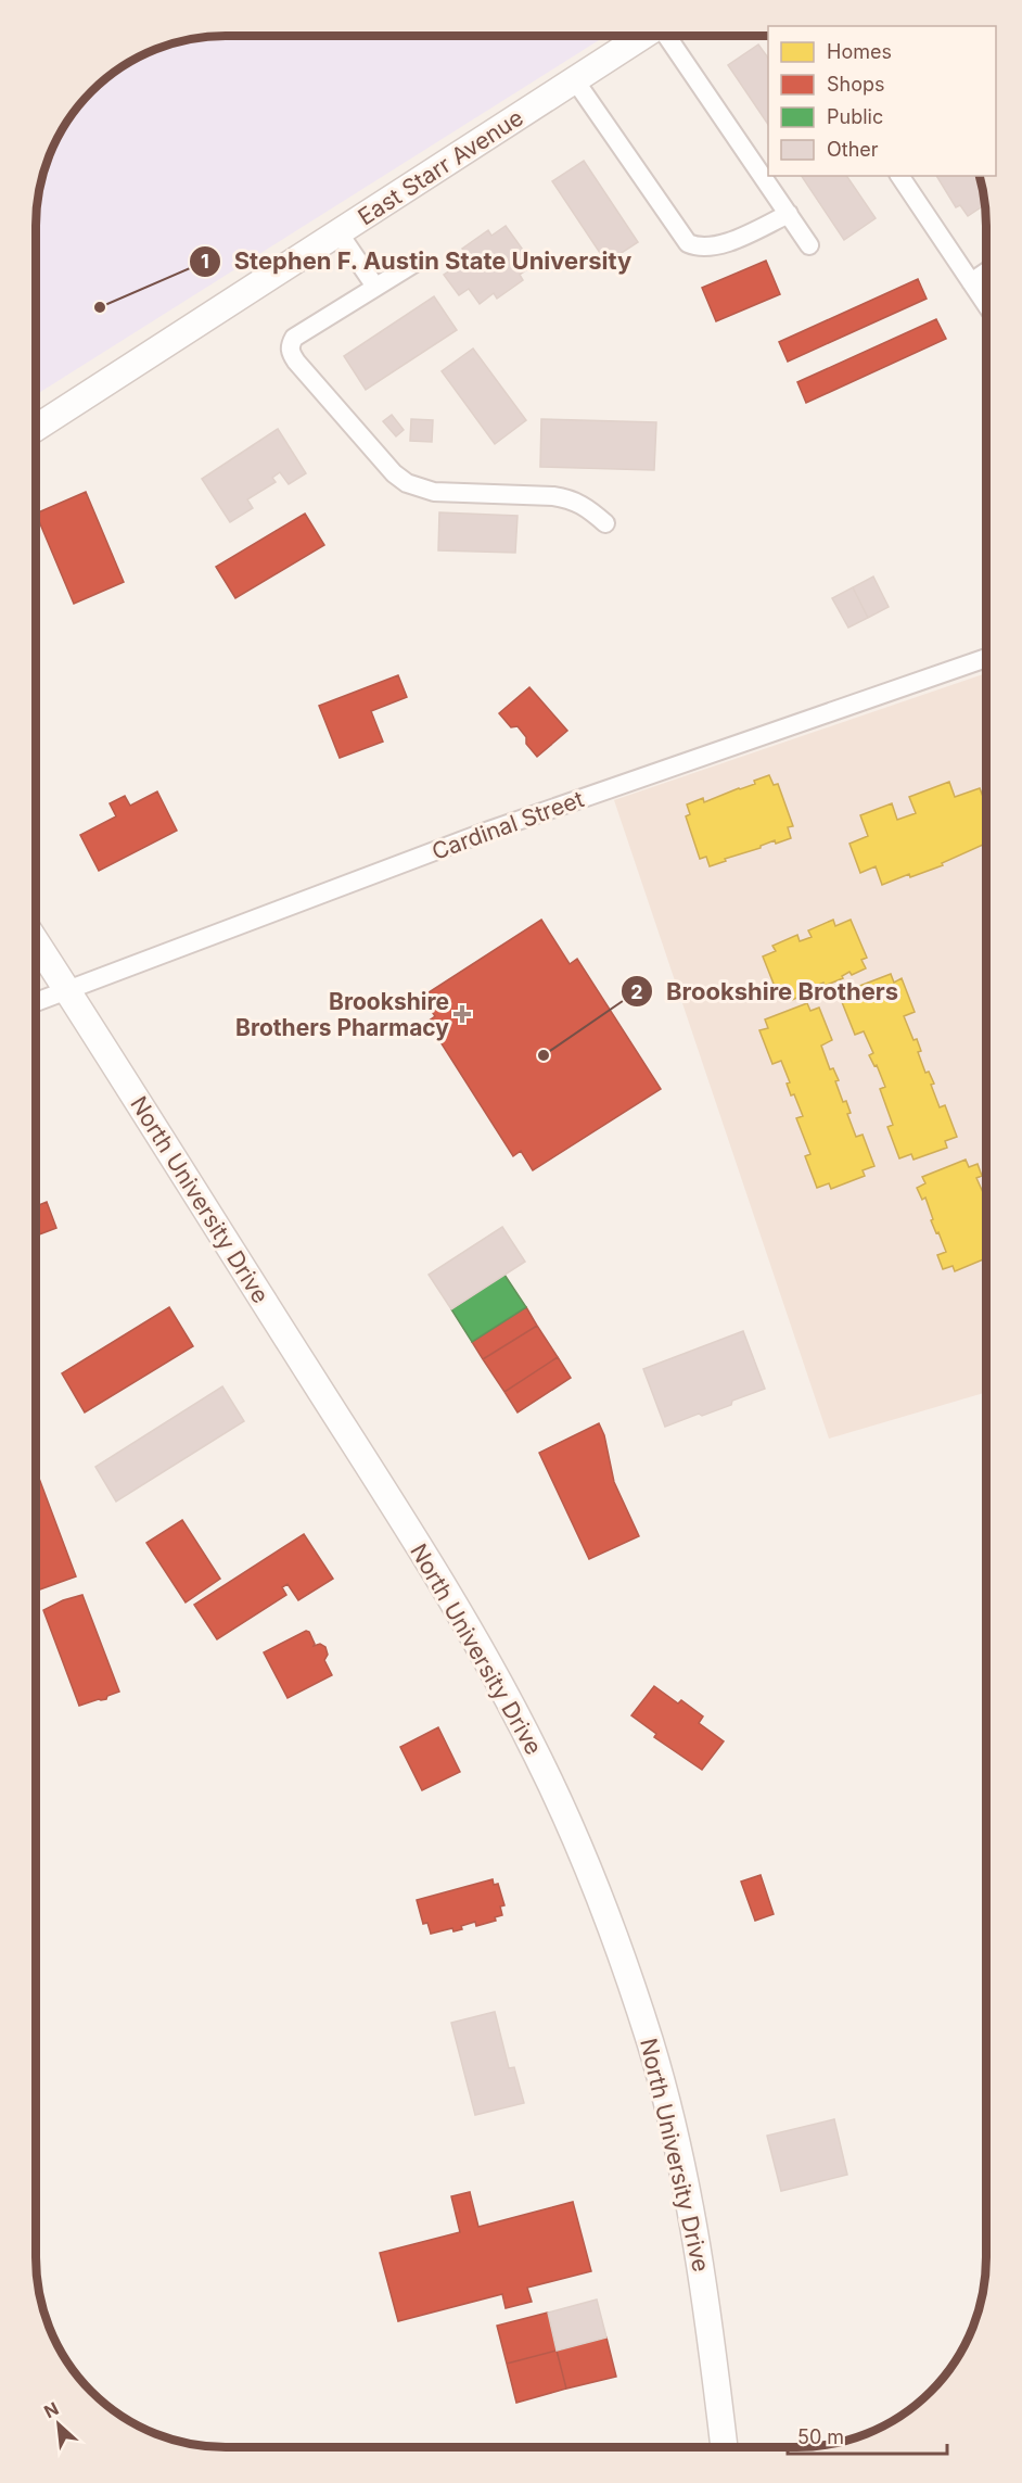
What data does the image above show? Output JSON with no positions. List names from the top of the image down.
{
  "streets": {
    "main road": ["East Starr Avenue", "North University Drive"],
    "street": ["Cardinal Street"]
  },
  "crossings": [
    ["Cardinal Street", "North University Drive"]
  ],
  "places": {
    "other": ["Stephen F. Austin State University", "Brookshire Brothers"],
    "health": ["Brookshire Brothers Pharmacy"]
  },
  "legend": [
    "Homes",
    "Shops",
    "Public",
    "Other"
  ],
  "scale_bar": "50 m",
  "north": "top left"
}
